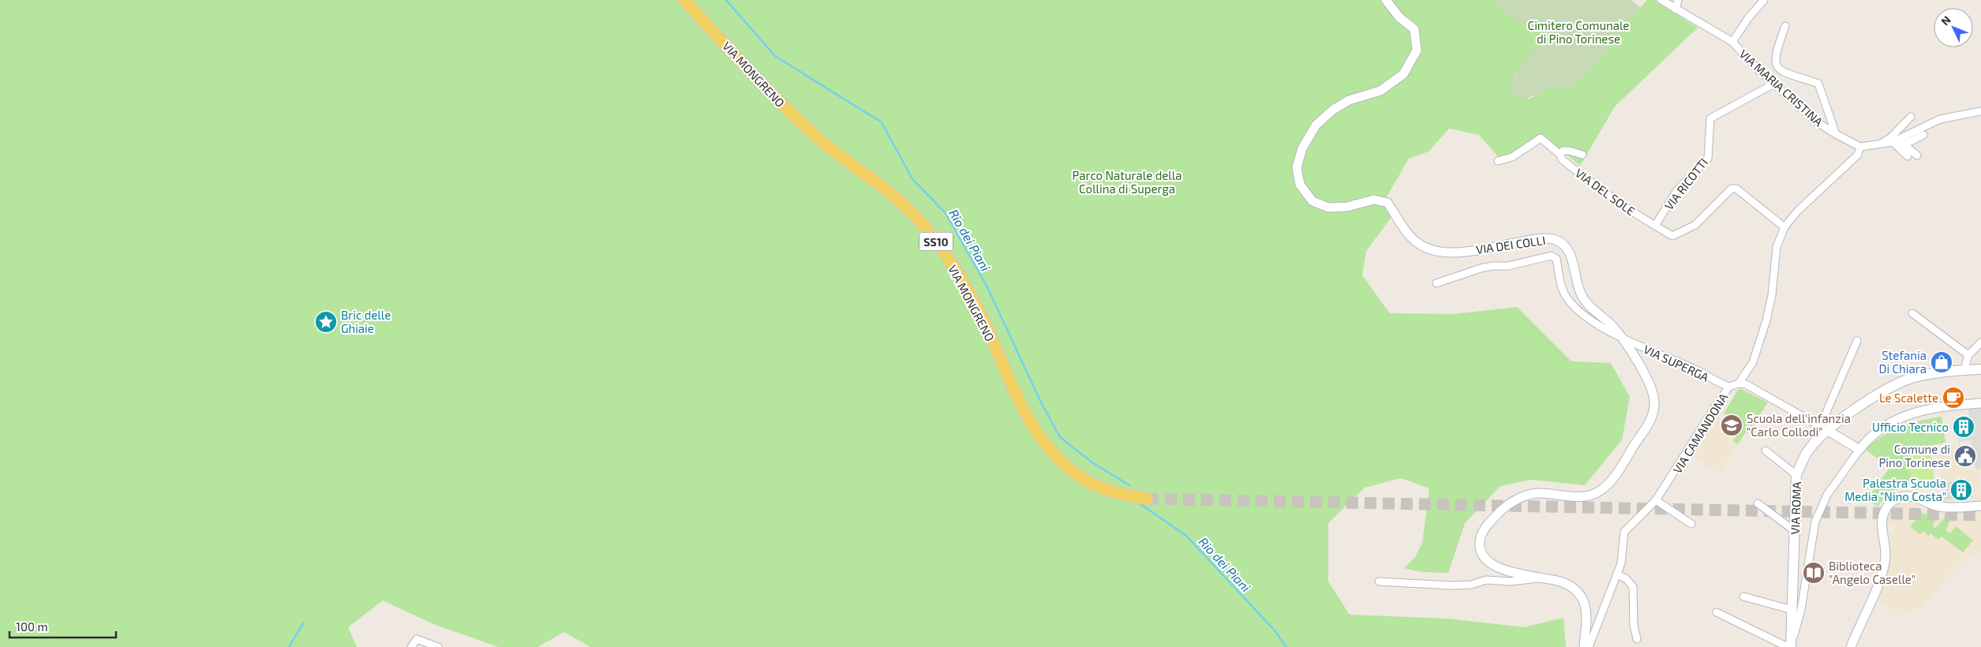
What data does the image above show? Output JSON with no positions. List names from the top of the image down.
{
  "streets": {
    "main road": ["VIA MONGRENO", "SS10", "VIA ROMA"],
    "street": [
      "VIA MARIA CRISTINA",
      "VIA RICOTTI",
      "VIA DEL SOLE",
      "VIA DEI COLLI",
      "VIA SUPERGA",
      "VIA CAMANDONA"
    ]
  },
  "crossings": [
    ["VIA MARIA CRISTINA", "VIA RICOTTI"],
    ["VIA MARIA CRISTINA", "VIA CAMANDONA"],
    ["VIA RICOTTI", "VIA DEL SOLE"],
    ["VIA DEI COLLI", "VIA SUPERGA"],
    ["VIA SUPERGA", "VIA CAMANDONA"]
  ],
  "water": ["Rio dei Piani"],
  "parks": ["Cimitero Comunale di Pino Torinese", "Parco Naturale della Collina di Superga"],
  "places": {
    "place": ["Bric delle Ghiaie"],
    "shop": ["Stefania Di Chiara"],
    "cafe": ["Le Scalette"],
    "school or university": ["Scuola dell'infanzia \"Carlo Collodi\""],
    "building": ["Ufficio Tecnico", "Palestra Scuola Media \"Nino Costa\""],
    "public building": ["Comune di Pino Torinese"],
    "library": ["Biblioteca \"Angelo Caselle\""]
  },
  "scale_bar": "100 m",
  "north": "top left"
}
